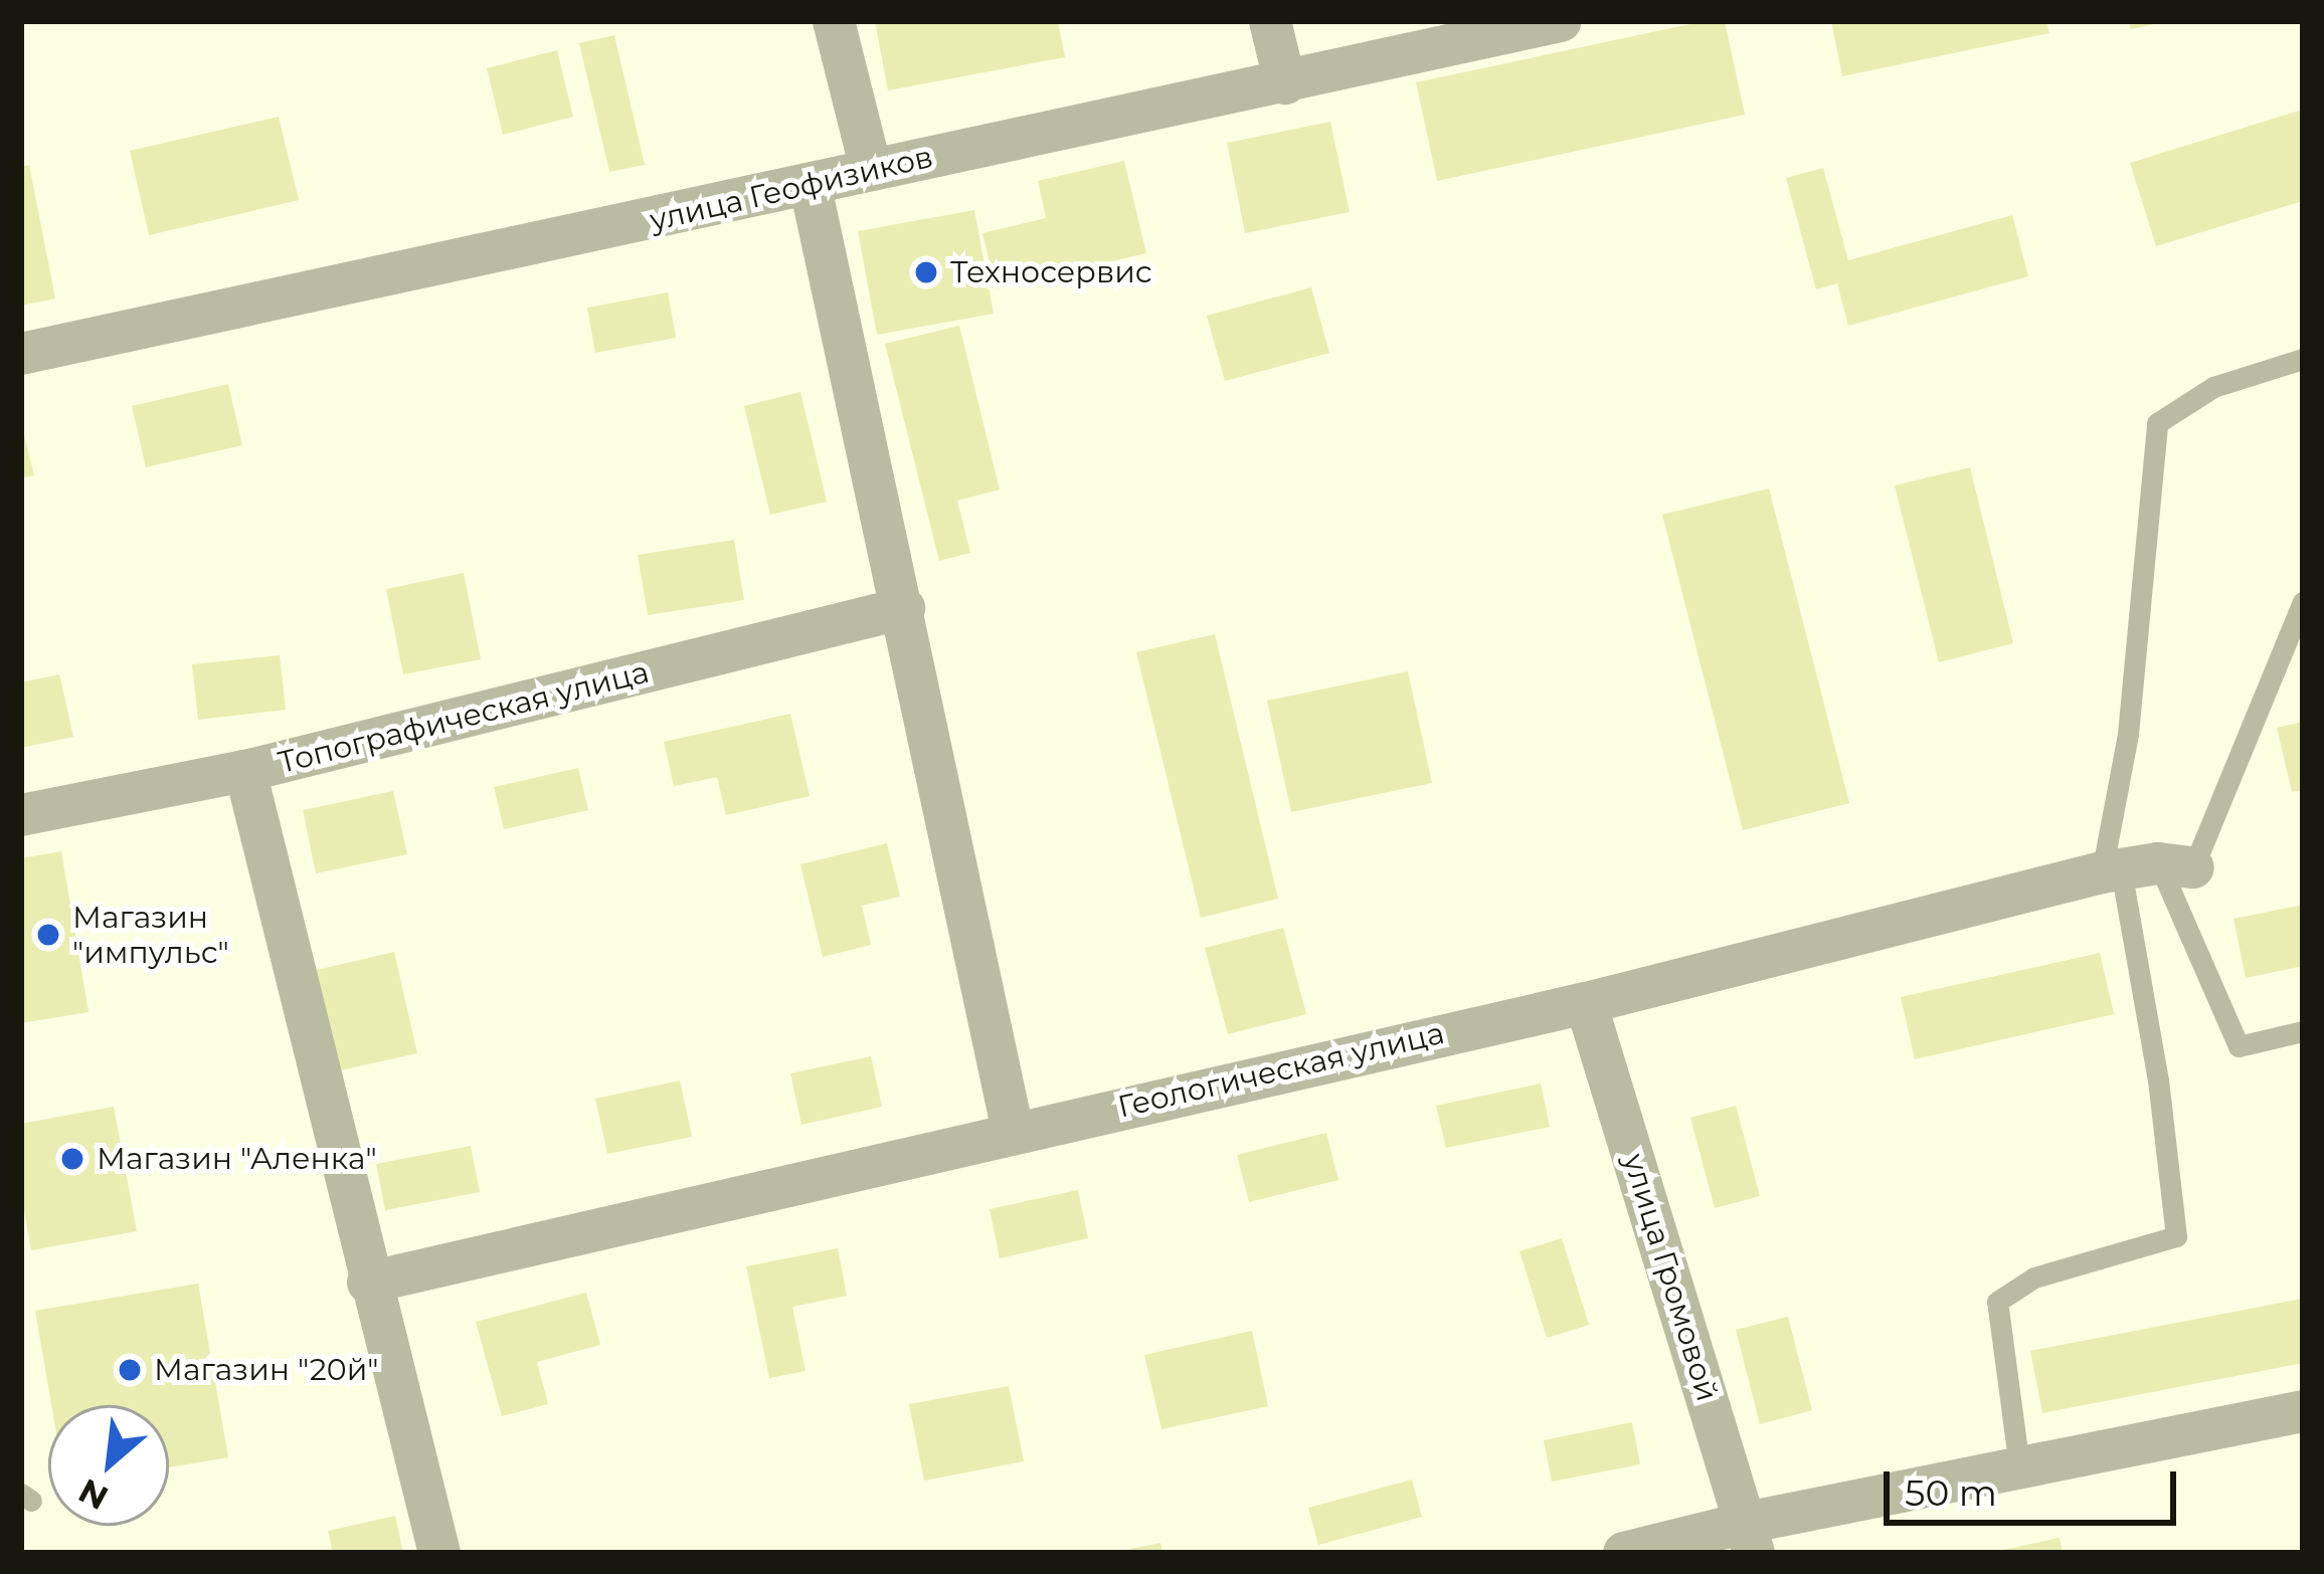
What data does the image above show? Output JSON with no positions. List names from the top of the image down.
{
  "streets": {
    "street": [
      "улица Геофизиков",
      "Топографическая улица",
      "Геологическая улица",
      "улица Громовой"
    ]
  },
  "crossings": [
    ["Геологическая улица", "улица Громовой"]
  ],
  "places": [
    "Техносервис",
    "Магазин \"импульс\"",
    "Магазин \"Аленка\"",
    "Магазин \"20й\""
  ],
  "scale_bar": "50 m",
  "north": "bottom left"
}
